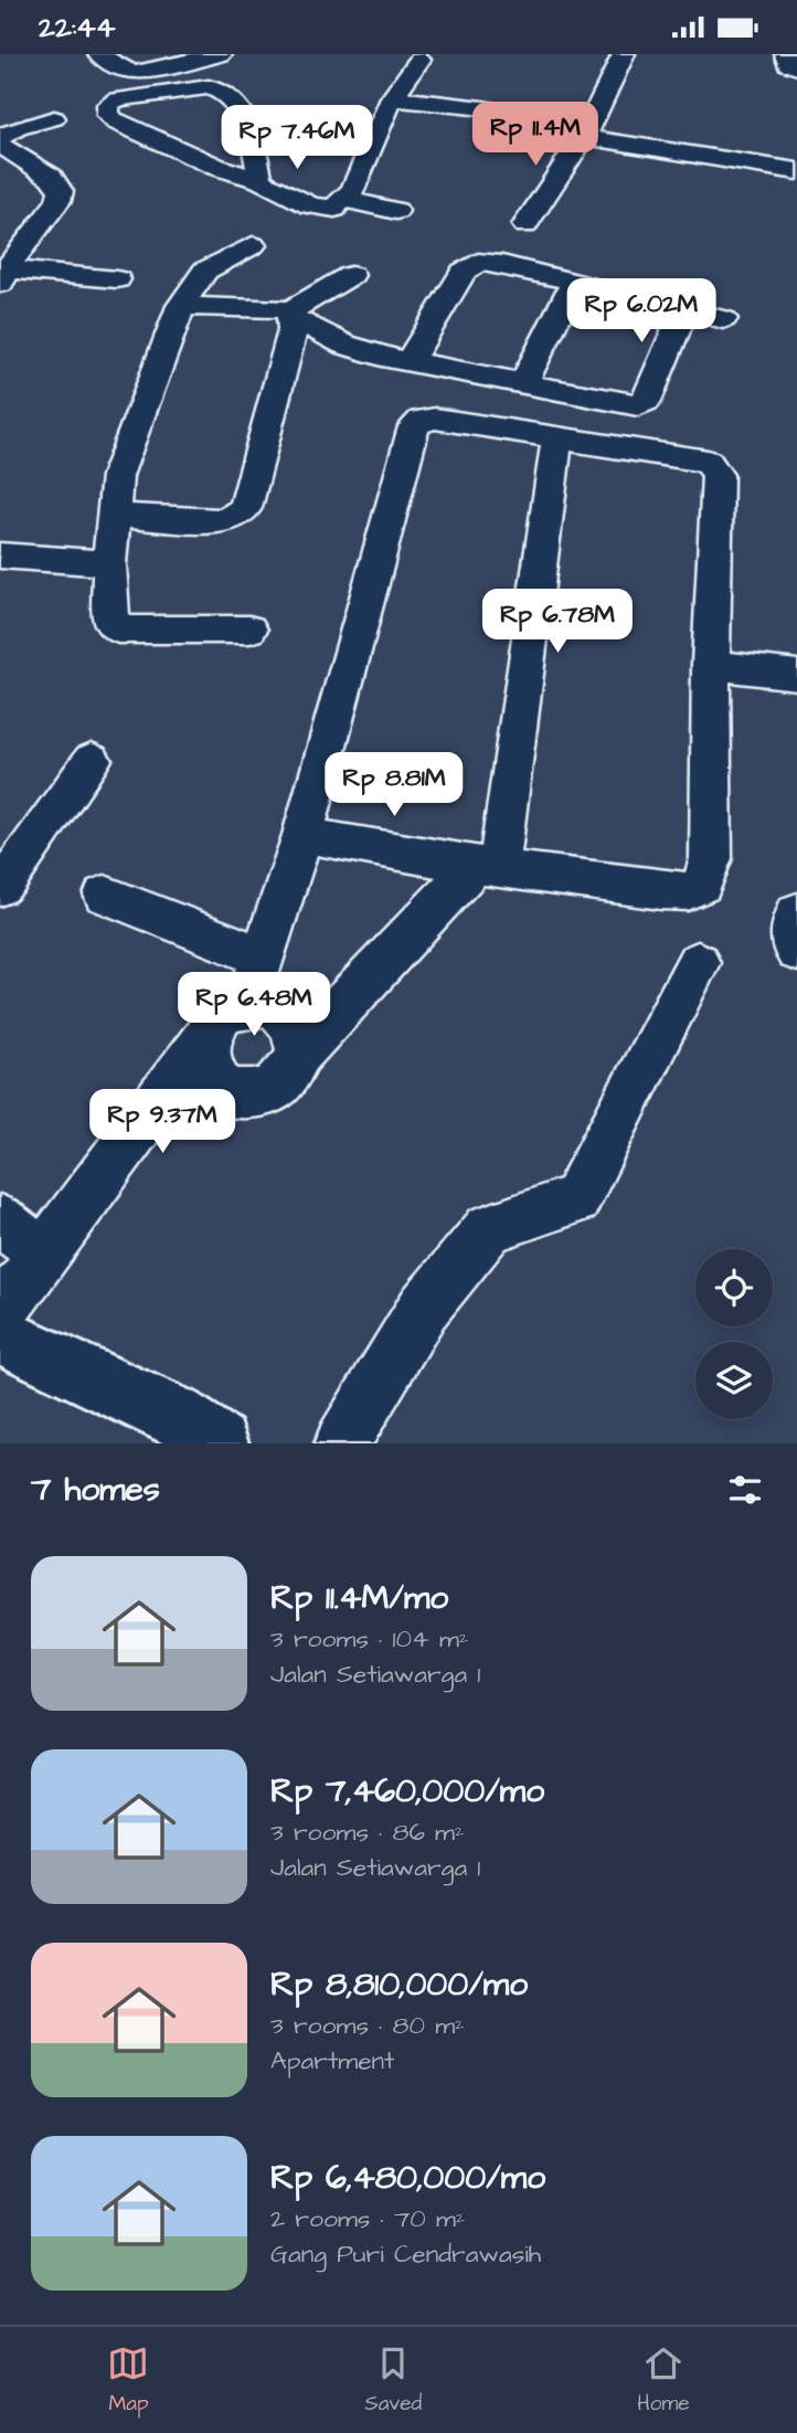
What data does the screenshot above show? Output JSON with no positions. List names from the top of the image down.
{
  "page": {
    "status": "22:44",
    "price": [
      "Rp 11.4M",
      "Rp 7.46M",
      "Rp 6.02M",
      "Rp 6.78M",
      "Rp 8.81M",
      "Rp 6.48M",
      "Rp 9.37M"
    ],
    "heading": "7 homes",
    "list": [
      {
        "name": "Rp 11.4M/mo",
        "note": "3 rooms · 104 m² · Jalan Setiawarga 1"
      },
      {
        "name": "Rp 7,460,000/mo",
        "note": "3 rooms · 86 m² · Jalan Setiawarga 1"
      },
      {
        "name": "Rp 8,810,000/mo",
        "note": "3 rooms · 80 m² · Apartment"
      },
      {
        "name": "Rp 6,480,000/mo",
        "note": "2 rooms · 70 m² · Gang Puri Cendrawasih"
      }
    ],
    "tabs": ["Map", "Saved", "Home"]
  }
}
